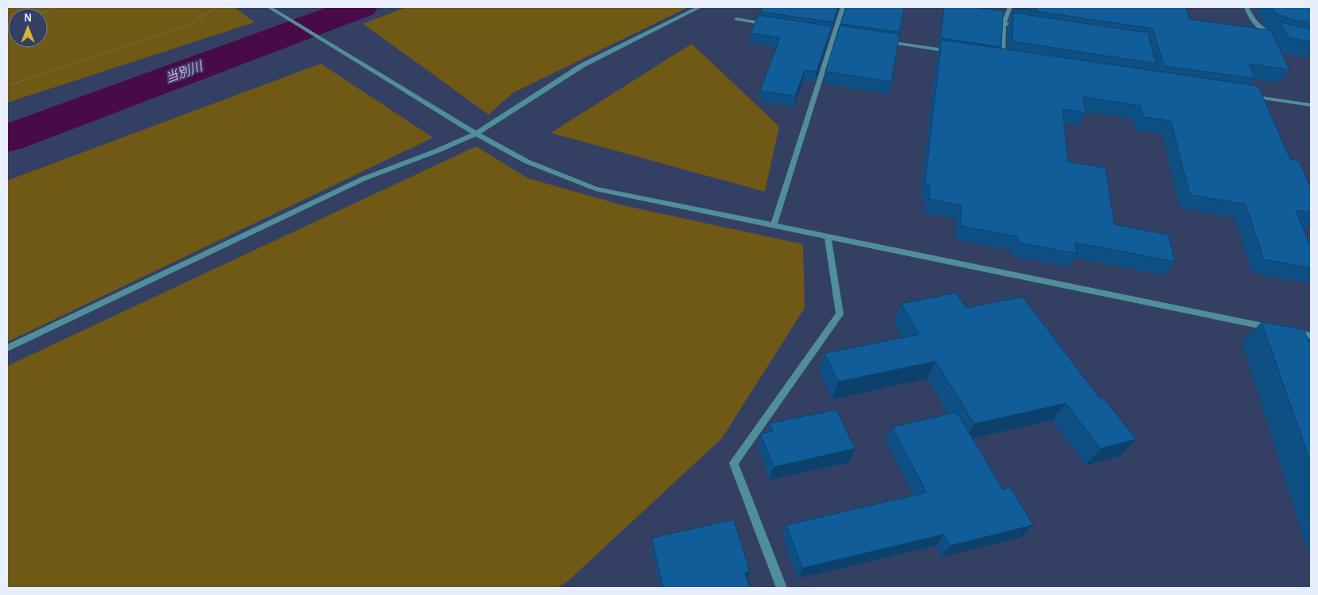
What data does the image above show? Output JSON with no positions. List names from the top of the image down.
{
  "water": ["当別川"],
  "north": "top"
}
